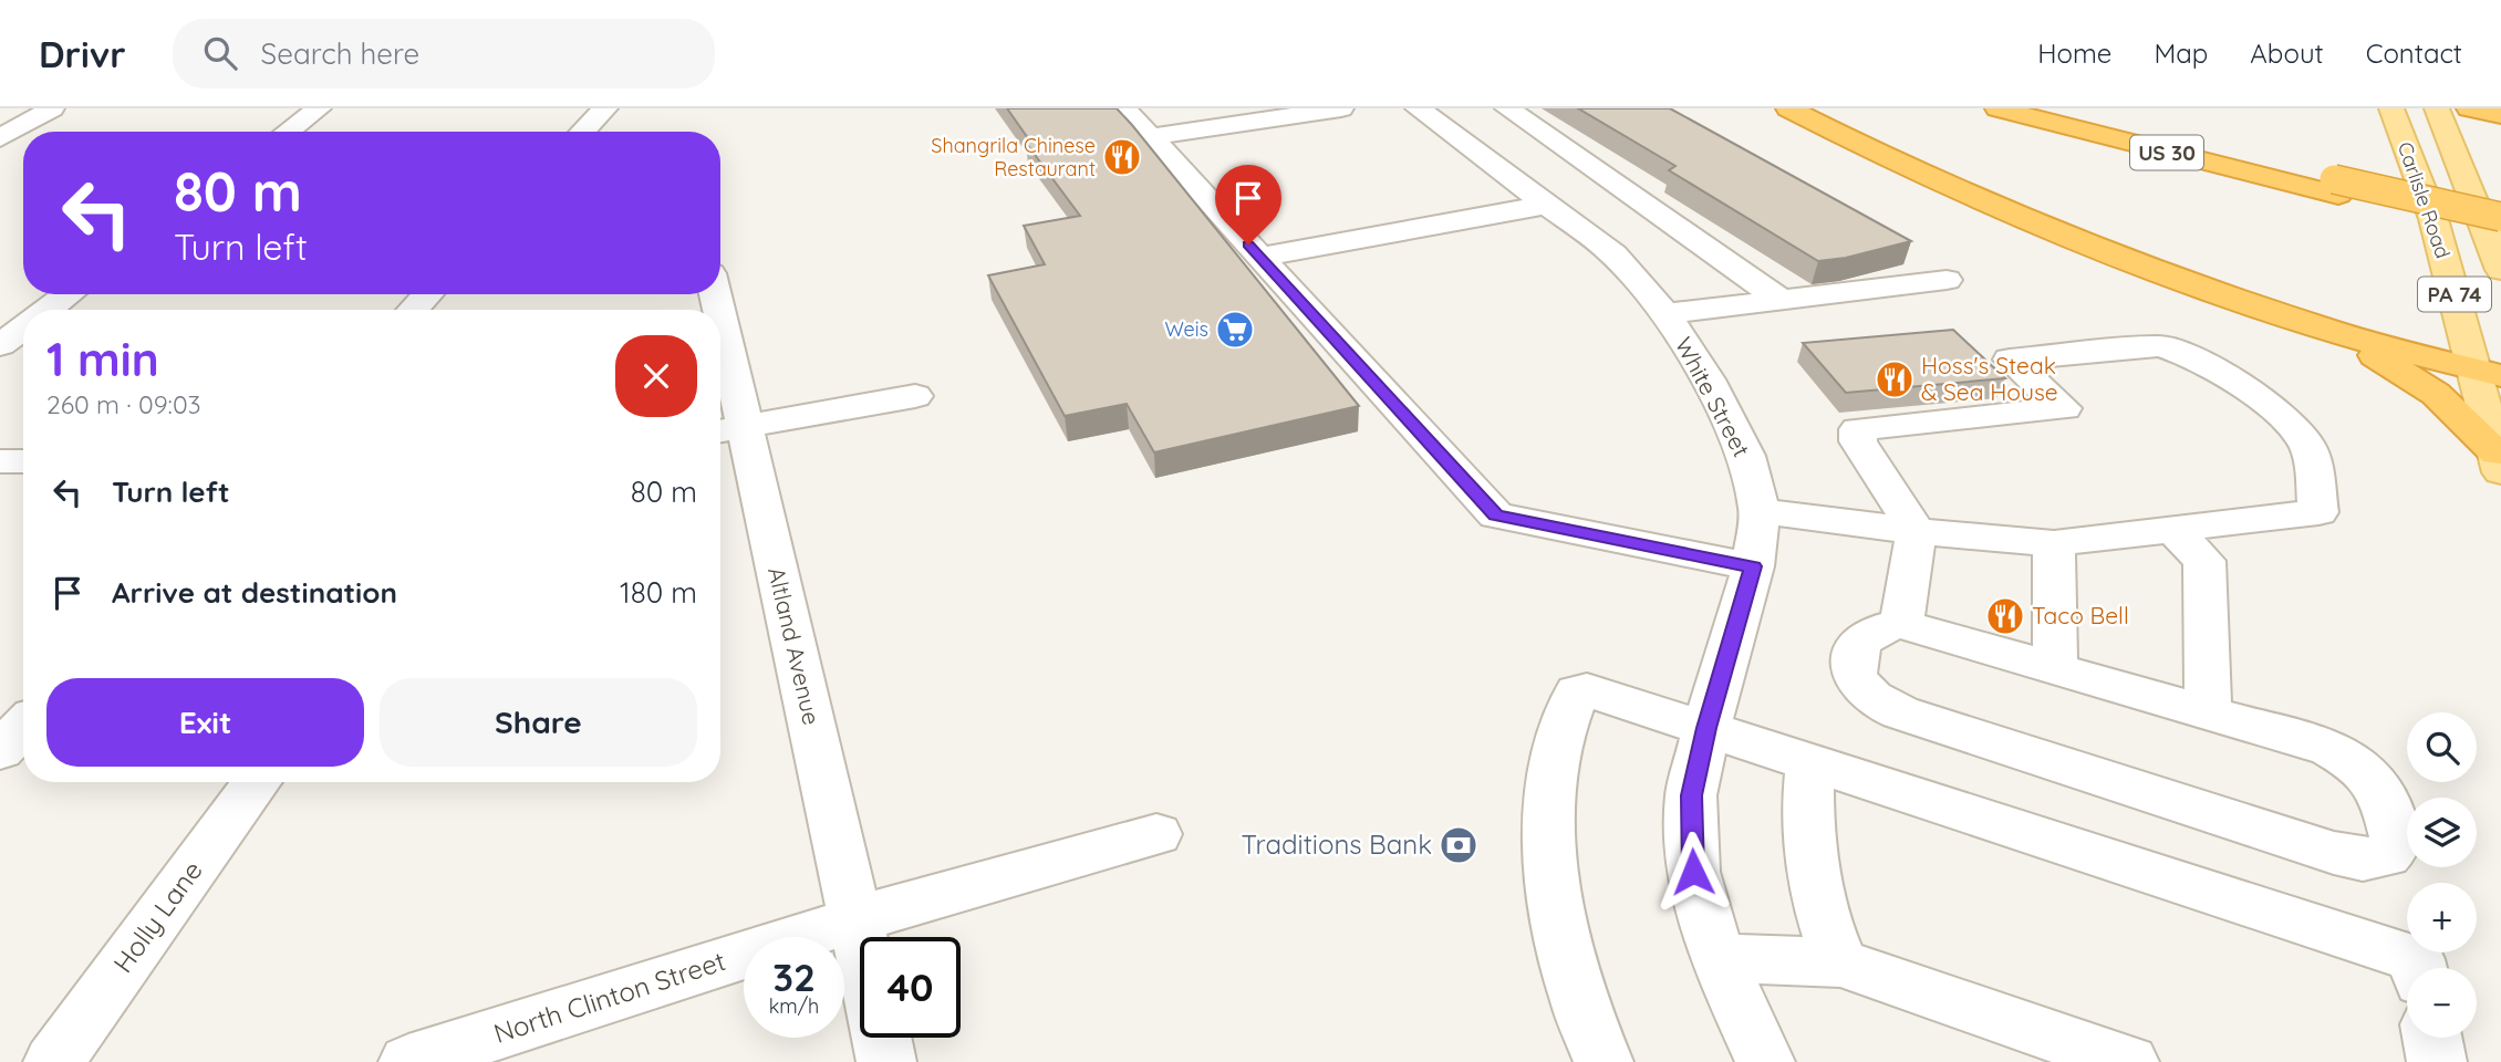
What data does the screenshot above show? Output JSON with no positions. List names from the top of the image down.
{
  "streets": {
    "highway": ["US 30"],
    "main road": ["Carlisle Road", "PA 74"],
    "street": [
      "White Street",
      "Altland Avenue",
      "Holly Lane",
      "North Clinton Street"
    ]
  },
  "crossings": [
    ["Altland Avenue", "North Clinton Street"]
  ],
  "places": {
    "restaurant": ["Shangrila Chinese Restaurant", "Hoss's Steak & Sea House", "Taco Bell"],
    "supermarket": ["Weis"],
    "bank": ["Traditions Bank"]
  },
  "page": {
    "header": "Drivr",
    "search": "Search here",
    "nav": [
      "Home",
      "Map",
      "About",
      "Contact"
    ],
    "turn": ["80 m", "Turn left"],
    "heading": ["1 min", "260 m · 09:03"],
    "list": [
      {
        "name": "Turn left",
        "value": "80 m"
      },
      {
        "name": "Arrive at destination",
        "value": "180 m"
      }
    ],
    "buttons": ["Exit", "Share"],
    "map_buttons": ["+", "−"],
    "speed": "32 km/h",
    "limit": "40"
  }
}
